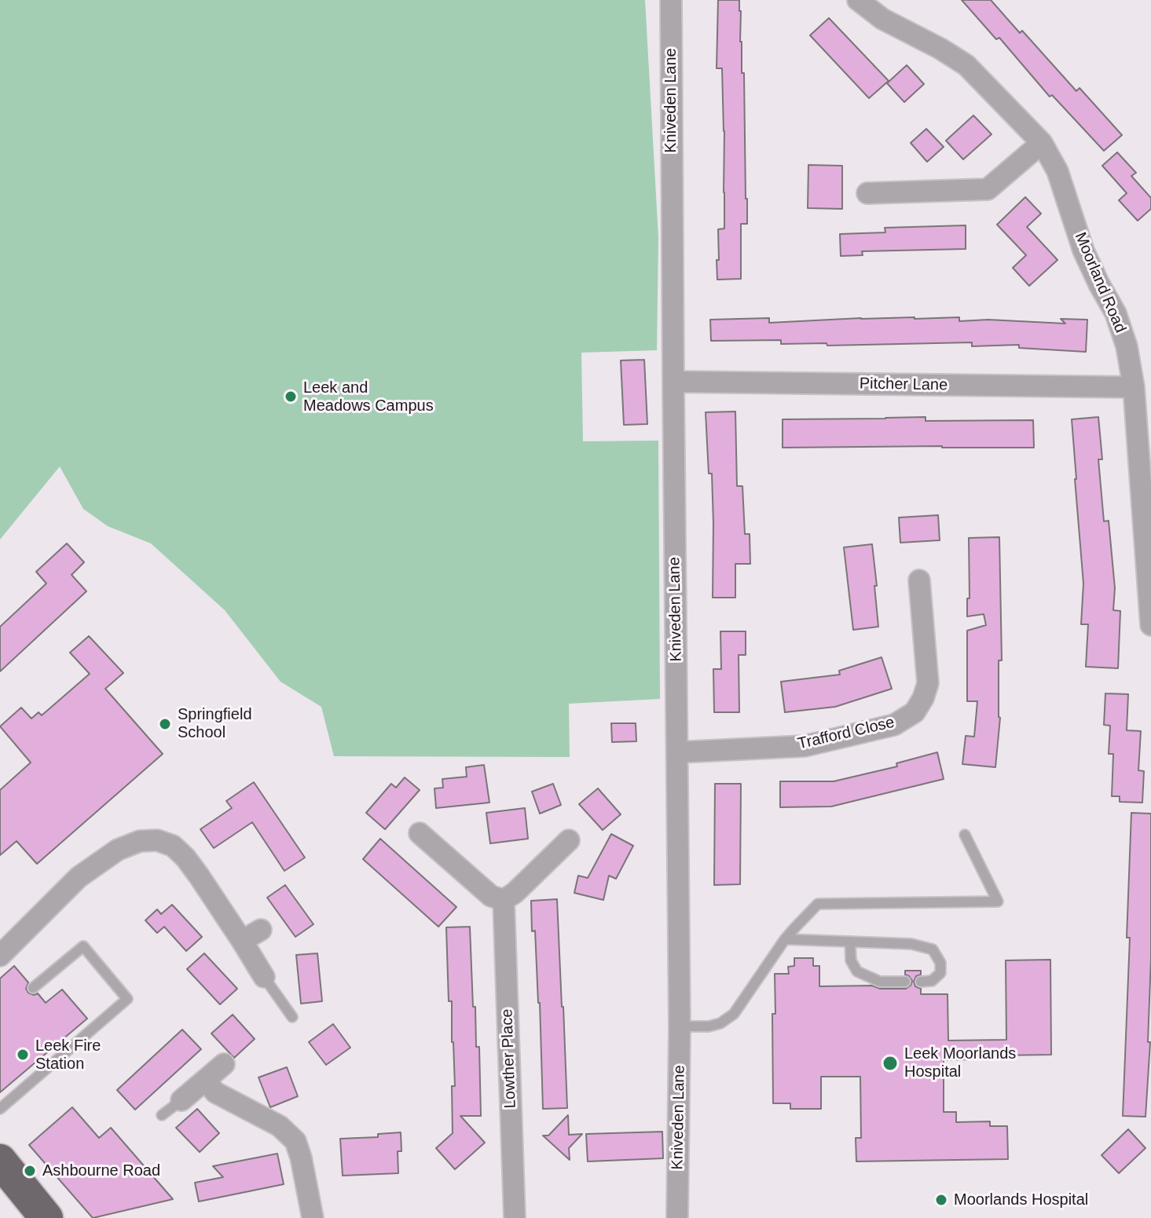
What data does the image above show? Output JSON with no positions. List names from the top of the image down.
{
  "streets": {
    "street": [
      "Kniveden Lane",
      "Moorland Road",
      "Pitcher Lane",
      "Trafford Close",
      "Lowther Place"
    ]
  },
  "crossings": [
    ["Kniveden Lane", "Pitcher Lane"],
    ["Kniveden Lane", "Trafford Close"],
    ["Moorland Road", "Pitcher Lane"]
  ],
  "places": [
    "Leek and Meadows Campus",
    "Springfield School",
    "Leek Fire Station",
    "Leek Moorlands Hospital",
    "Ashbourne Road",
    "Moorlands Hospital"
  ]
}
